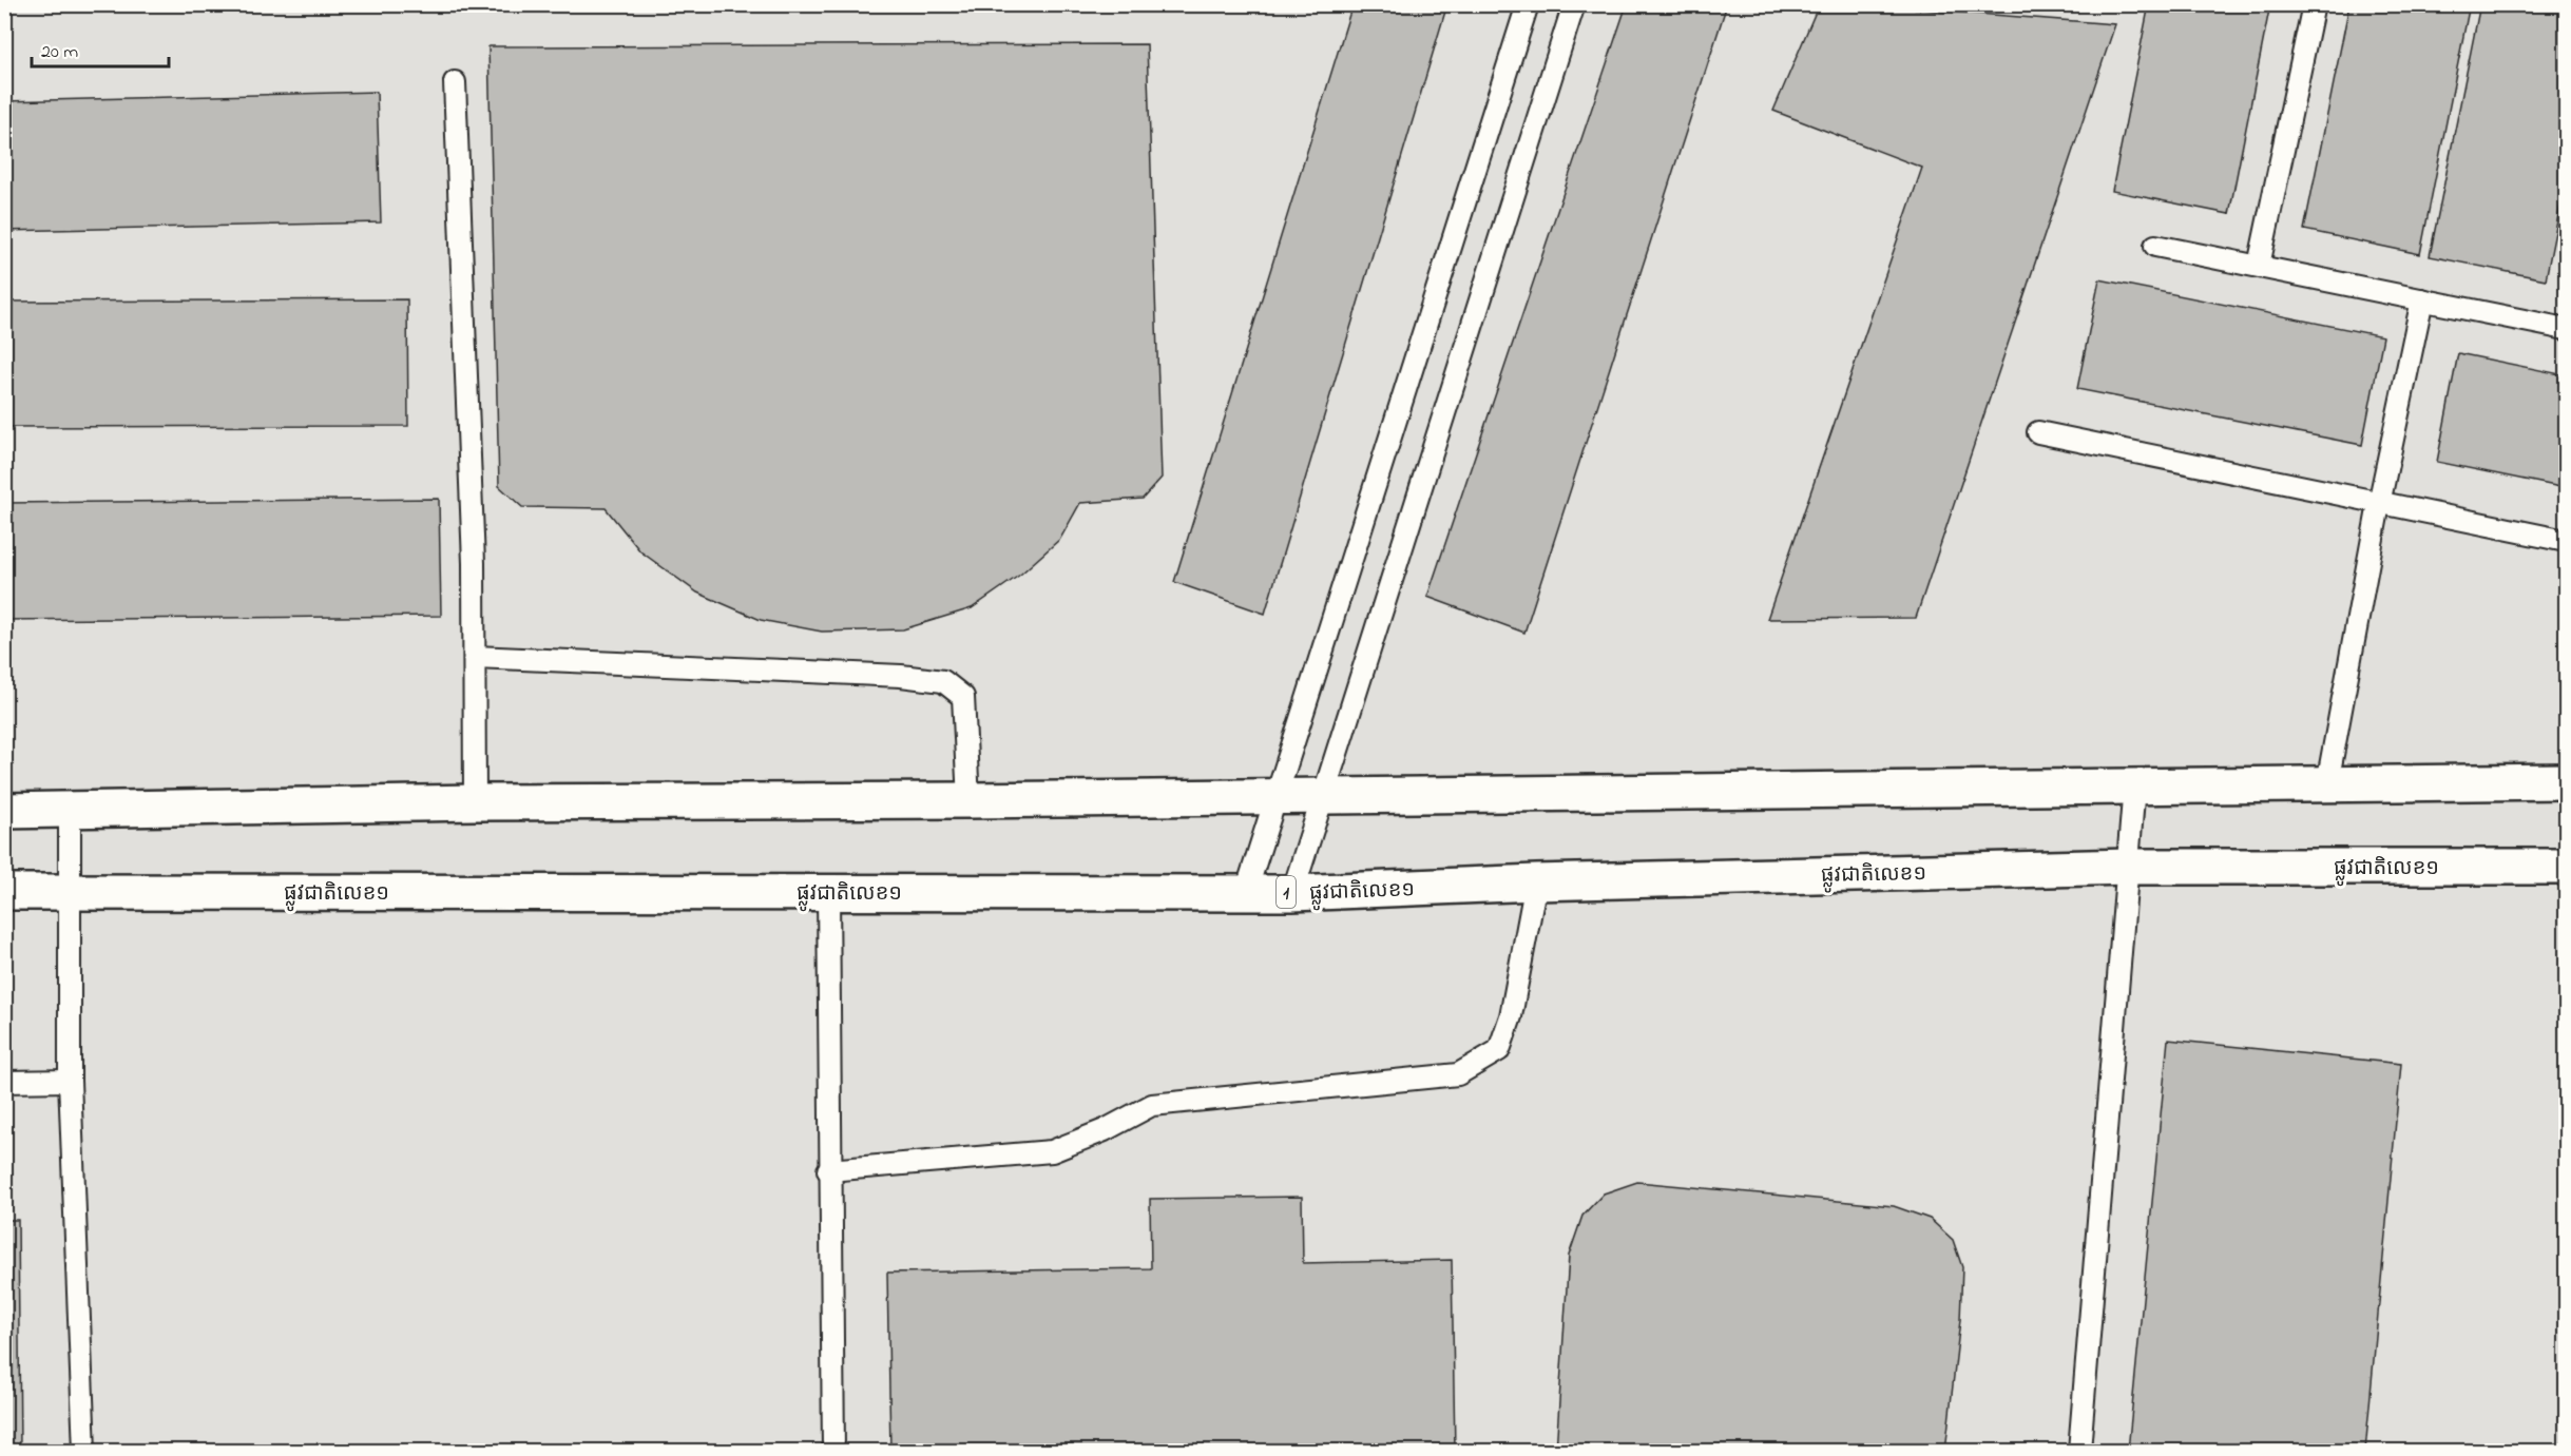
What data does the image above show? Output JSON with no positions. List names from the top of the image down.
{
  "streets": {
    "highway": ["ផ្លូវជាតិលេខ១", "1"]
  },
  "scale_bar": "20 m"
}
